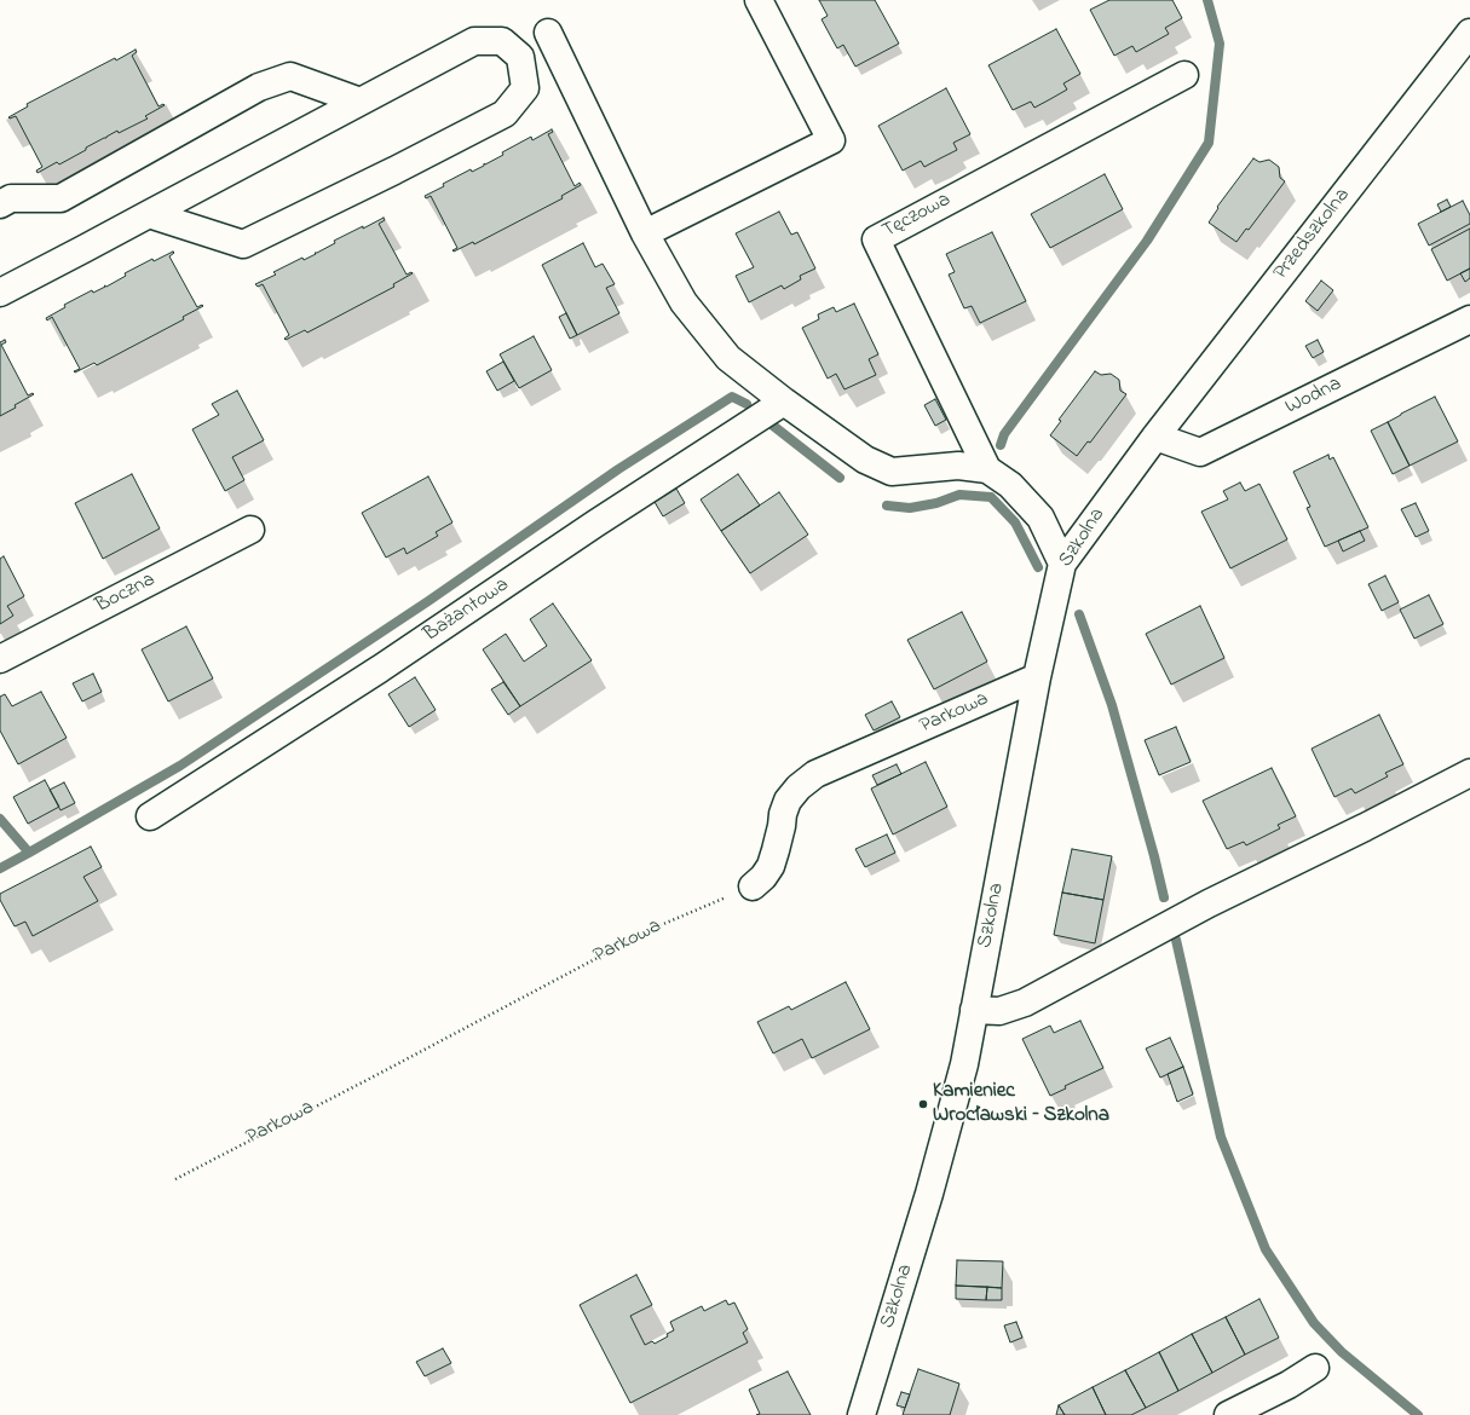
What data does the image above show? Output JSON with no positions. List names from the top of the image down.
{
  "streets": {
    "street": [
      "Tęczowa",
      "Przedszkolna",
      "Wodna",
      "Szkolna",
      "Boczna",
      "Bażantowa",
      "Parkowa"
    ]
  },
  "crossings": [
    ["Przedszkolna", "Wodna"],
    ["Przedszkolna", "Szkolna"],
    ["Wodna", "Szkolna"],
    ["Szkolna", "Parkowa"]
  ],
  "places": ["Kamieniec Wrocławski – Szkolna"]
}
